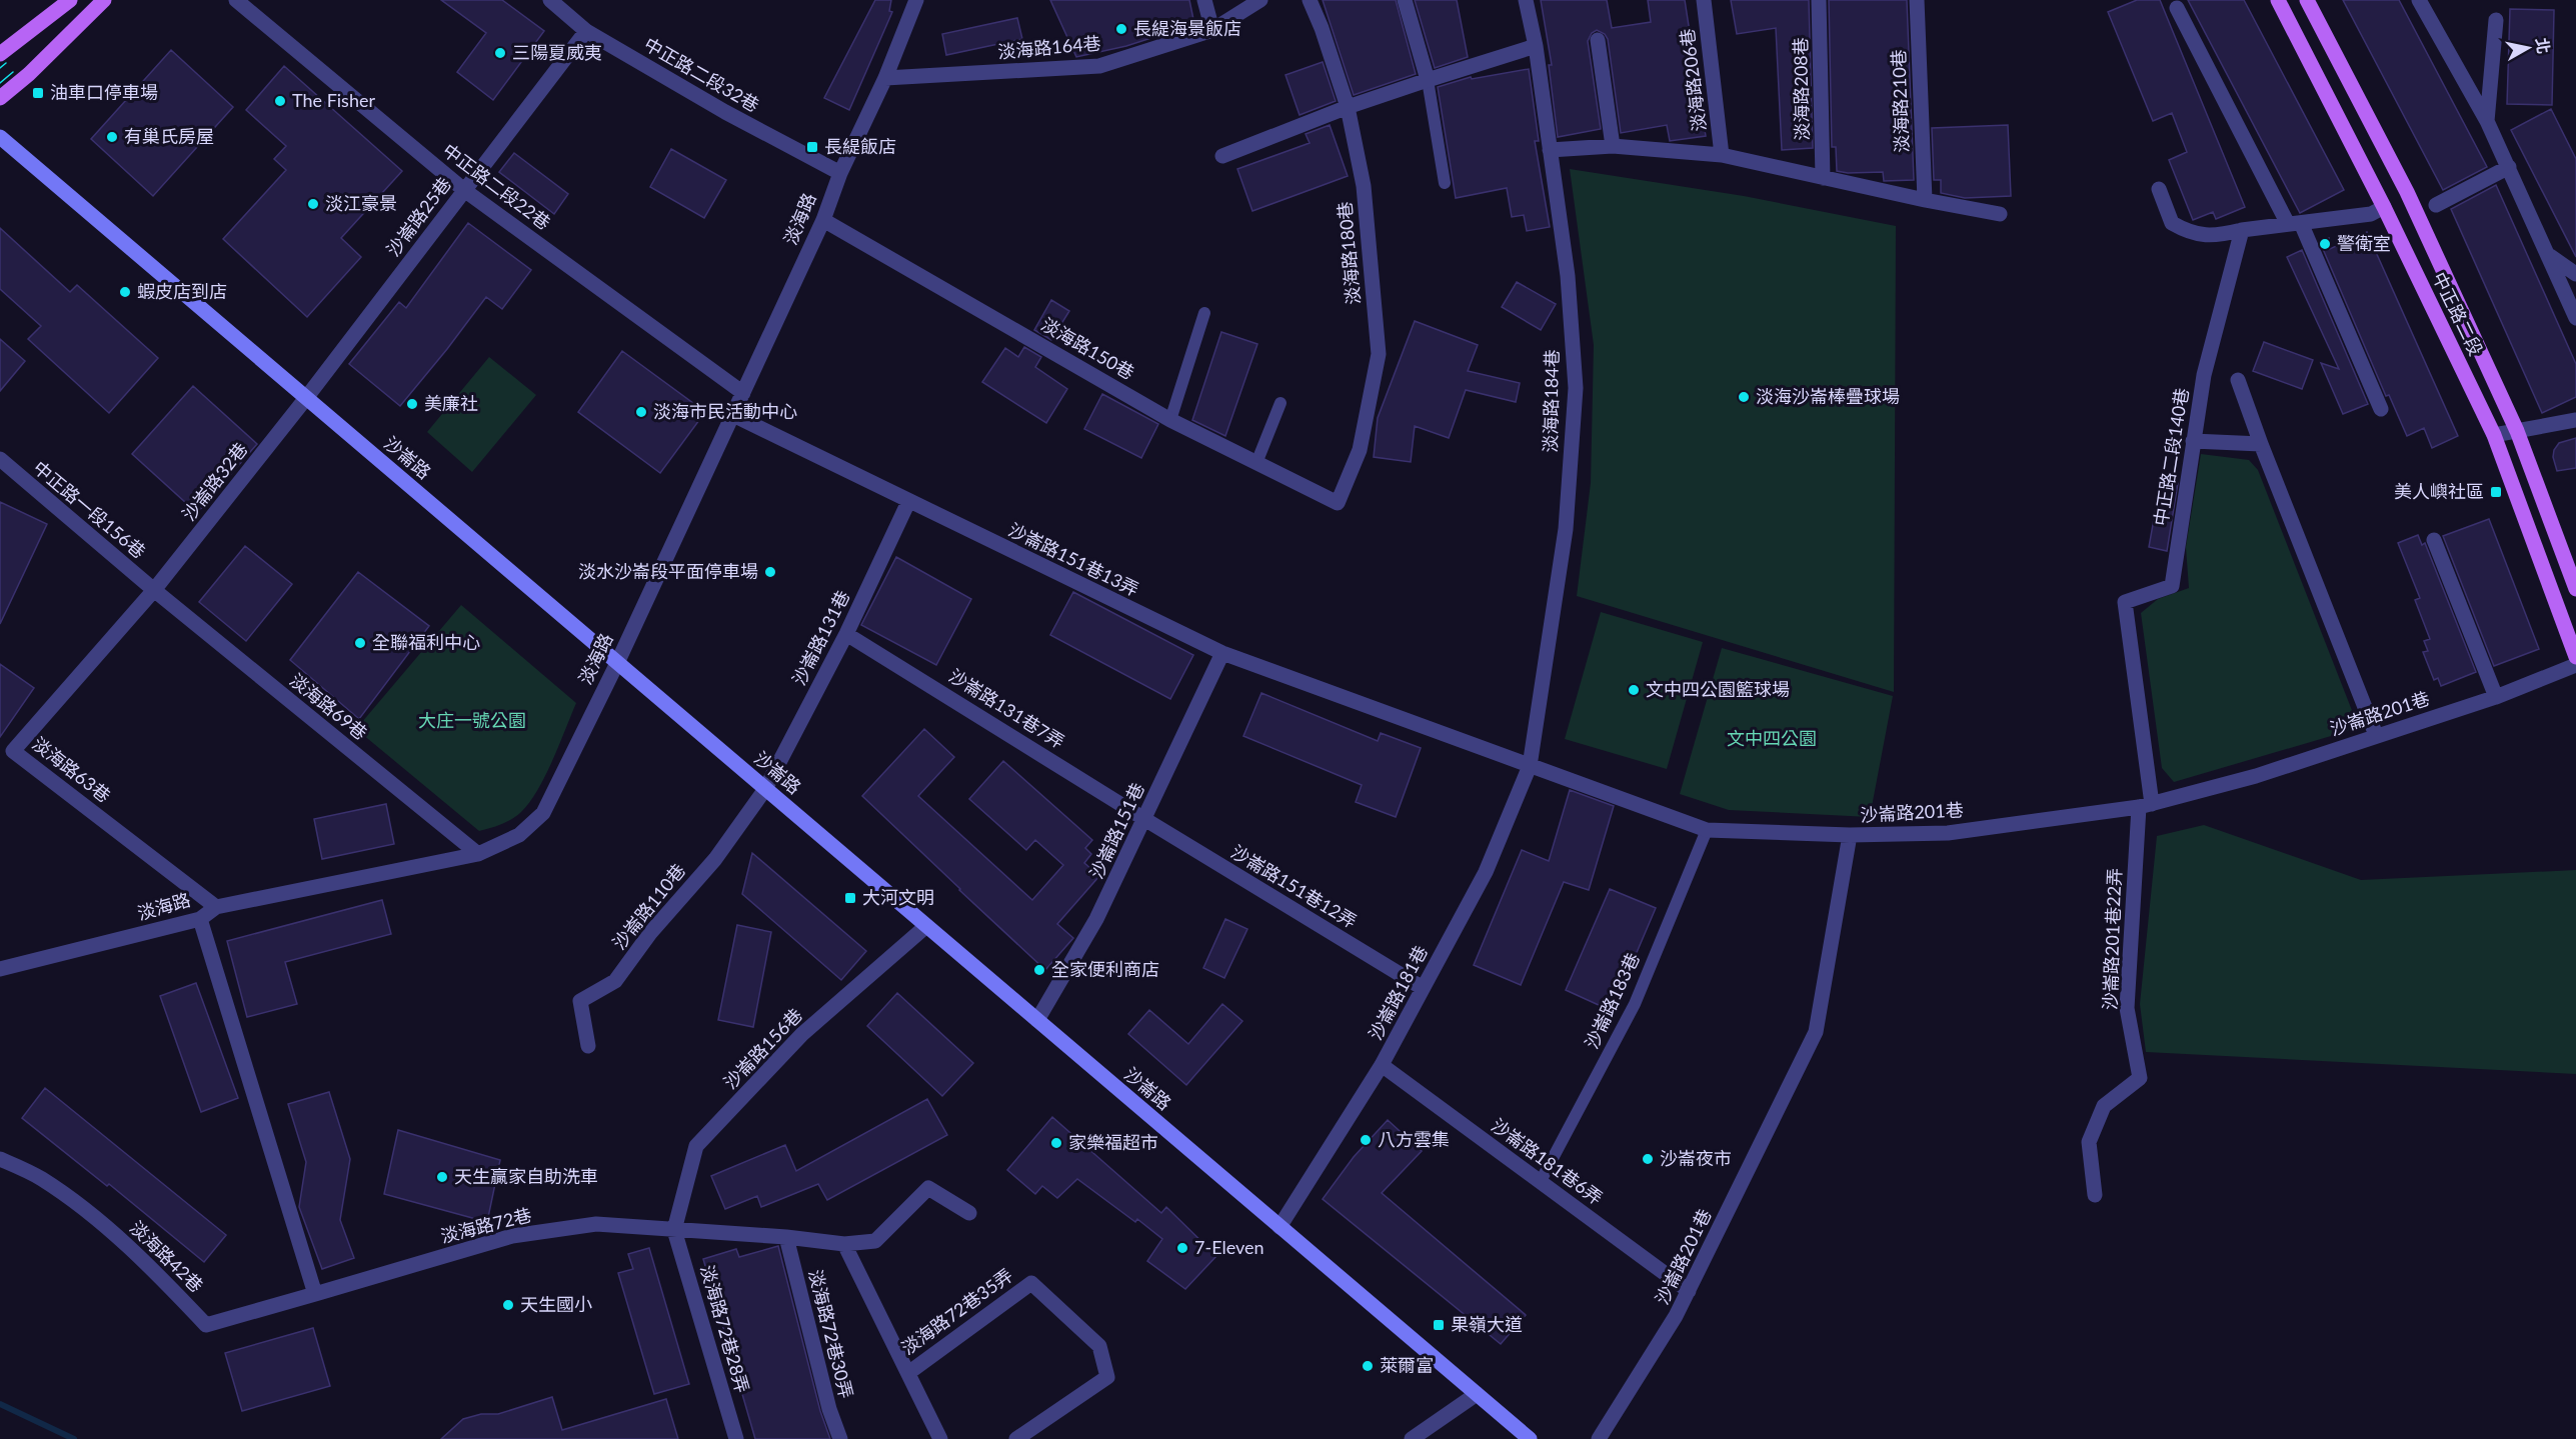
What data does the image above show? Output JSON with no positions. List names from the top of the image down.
{
  "streets": {
    "main road": ["中正路二段"],
    "street": [
      "淡海路164巷",
      "中正路二段32巷",
      "淡海路206巷",
      "淡海路208巷",
      "淡海路210巷",
      "中正路二段22巷",
      "沙崙路25巷",
      "淡海路",
      "淡海路180巷",
      "淡海路150巷",
      "淡海路184巷",
      "中正路二段140巷",
      "沙崙路",
      "沙崙路32巷",
      "中正路一段156巷",
      "沙崙路151巷13弄",
      "沙崙路131巷",
      "淡海路69巷",
      "沙崙路131巷7弄",
      "沙崙路201巷",
      "淡海路63巷",
      "沙崙路151巷",
      "沙崙路151巷12弄",
      "沙崙路110巷",
      "沙崙路201巷22弄",
      "沙崙路181巷",
      "沙崙路156巷",
      "沙崙路181巷6弄",
      "淡海路72巷",
      "淡海路42巷",
      "淡海路72巷35弄",
      "淡海路72巷28弄",
      "淡海路72巷30弄"
    ],
    "lane": ["沙崙路183巷"]
  },
  "crossings": [
    ["淡海路164巷", "淡海路"],
    ["中正路二段32巷", "沙崙路25巷"],
    ["中正路二段32巷", "淡海路"],
    ["中正路二段22巷", "沙崙路25巷"],
    ["中正路二段22巷", "淡海路"],
    ["沙崙路25巷", "沙崙路"],
    ["沙崙路25巷", "沙崙路32巷"],
    ["淡海路", "淡海路150巷"],
    ["淡海路", "沙崙路"],
    ["淡海路", "沙崙路151巷13弄"],
    ["淡海路", "淡海路69巷"],
    ["淡海路", "淡海路63巷"],
    ["淡海路180巷", "淡海路150巷"],
    ["淡海路184巷", "沙崙路181巷"],
    ["中正路二段140巷", "沙崙路201巷"],
    ["中正路二段140巷", "沙崙路201巷22弄"],
    ["沙崙路", "沙崙路32巷"],
    ["沙崙路", "沙崙路131巷"],
    ["沙崙路", "沙崙路151巷"],
    ["沙崙路", "沙崙路110巷"],
    ["沙崙路", "沙崙路181巷"],
    ["沙崙路", "沙崙路156巷"],
    ["沙崙路32巷", "中正路一段156巷"],
    ["沙崙路32巷", "淡海路69巷"],
    ["沙崙路32巷", "淡海路63巷"],
    ["中正路一段156巷", "淡海路69巷"],
    ["中正路一段156巷", "淡海路63巷"],
    ["沙崙路151巷13弄", "沙崙路131巷"],
    ["沙崙路151巷13弄", "沙崙路151巷"],
    ["沙崙路131巷", "沙崙路131巷7弄"],
    ["沙崙路131巷", "沙崙路110巷"],
    ["淡海路69巷", "淡海路63巷"],
    ["沙崙路131巷7弄", "沙崙路151巷"],
    ["沙崙路131巷7弄", "沙崙路151巷12弄"],
    ["沙崙路201巷", "沙崙路201巷22弄"],
    ["沙崙路201巷", "沙崙路181巷6弄"],
    ["沙崙路151巷", "沙崙路151巷12弄"],
    ["沙崙路151巷12弄", "沙崙路181巷"],
    ["沙崙路181巷", "沙崙路181巷6弄"],
    ["沙崙路183巷", "沙崙路181巷6弄"],
    ["沙崙路156巷", "淡海路72巷"],
    ["沙崙路156巷", "淡海路72巷28弄"],
    ["淡海路72巷", "淡海路42巷"],
    ["淡海路72巷", "淡海路72巷28弄"],
    ["淡海路72巷", "淡海路72巷30弄"]
  ],
  "parks": ["大庄一號公園", "文中四公園"],
  "places": {
    "other": [
      "長緹海景飯店",
      "三陽夏威夷",
      "The Fisher",
      "有巢氏房屋",
      "淡江豪景",
      "警衛室",
      "蝦皮店到店",
      "淡海沙崙棒疊球場",
      "美廉社",
      "淡海市民活動中心",
      "淡水沙崙段平面停車場",
      "全聯福利中心",
      "文中四公園籃球場",
      "全家便利商店",
      "八方雲集",
      "家樂福超市",
      "沙崙夜市",
      "天生贏家自助洗車",
      "7-Eleven",
      "天生國小",
      "萊爾富"
    ],
    "transit": [
      "油車口停車場",
      "長緹飯店",
      "美人嶼社區",
      "大河文明",
      "果嶺大道"
    ]
  },
  "north": "right"
}
